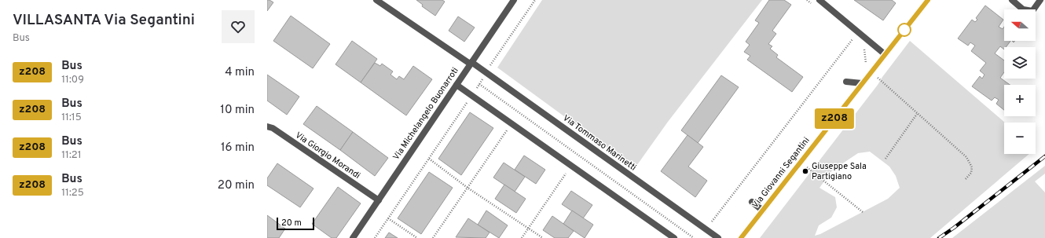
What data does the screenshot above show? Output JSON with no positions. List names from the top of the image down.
{
  "streets": {
    "street": [
      "Via Michelangelo Buonarroti",
      "Via Tommaso Marinetti",
      "Via Giorgio Morandi",
      "Via Giovanni Segantini"
    ]
  },
  "crossings": [
    ["Via Michelangelo Buonarroti", "Via Tommaso Marinetti"],
    ["Via Michelangelo Buonarroti", "Via Giorgio Morandi"]
  ],
  "places": ["Giuseppe Sala Partigiano"],
  "lines": ["bus line z208"],
  "scale_bar": "20 m",
  "north": "left",
  "page": {
    "heading": ["VILLASANTA Via Segantini", "Bus"],
    "on_map": "z208",
    "map_buttons": ["+", "−"],
    "list": [
      {
        "mark": "z208",
        "name": "Bus",
        "note": "11:09",
        "value": "4 min"
      },
      {
        "mark": "z208",
        "name": "Bus",
        "note": "11:15",
        "value": "10 min"
      },
      {
        "mark": "z208",
        "name": "Bus",
        "note": "11:21",
        "value": "16 min"
      },
      {
        "mark": "z208",
        "name": "Bus",
        "note": "11:25",
        "value": "20 min"
      }
    ],
    "scale": "20 m"
  }
}
